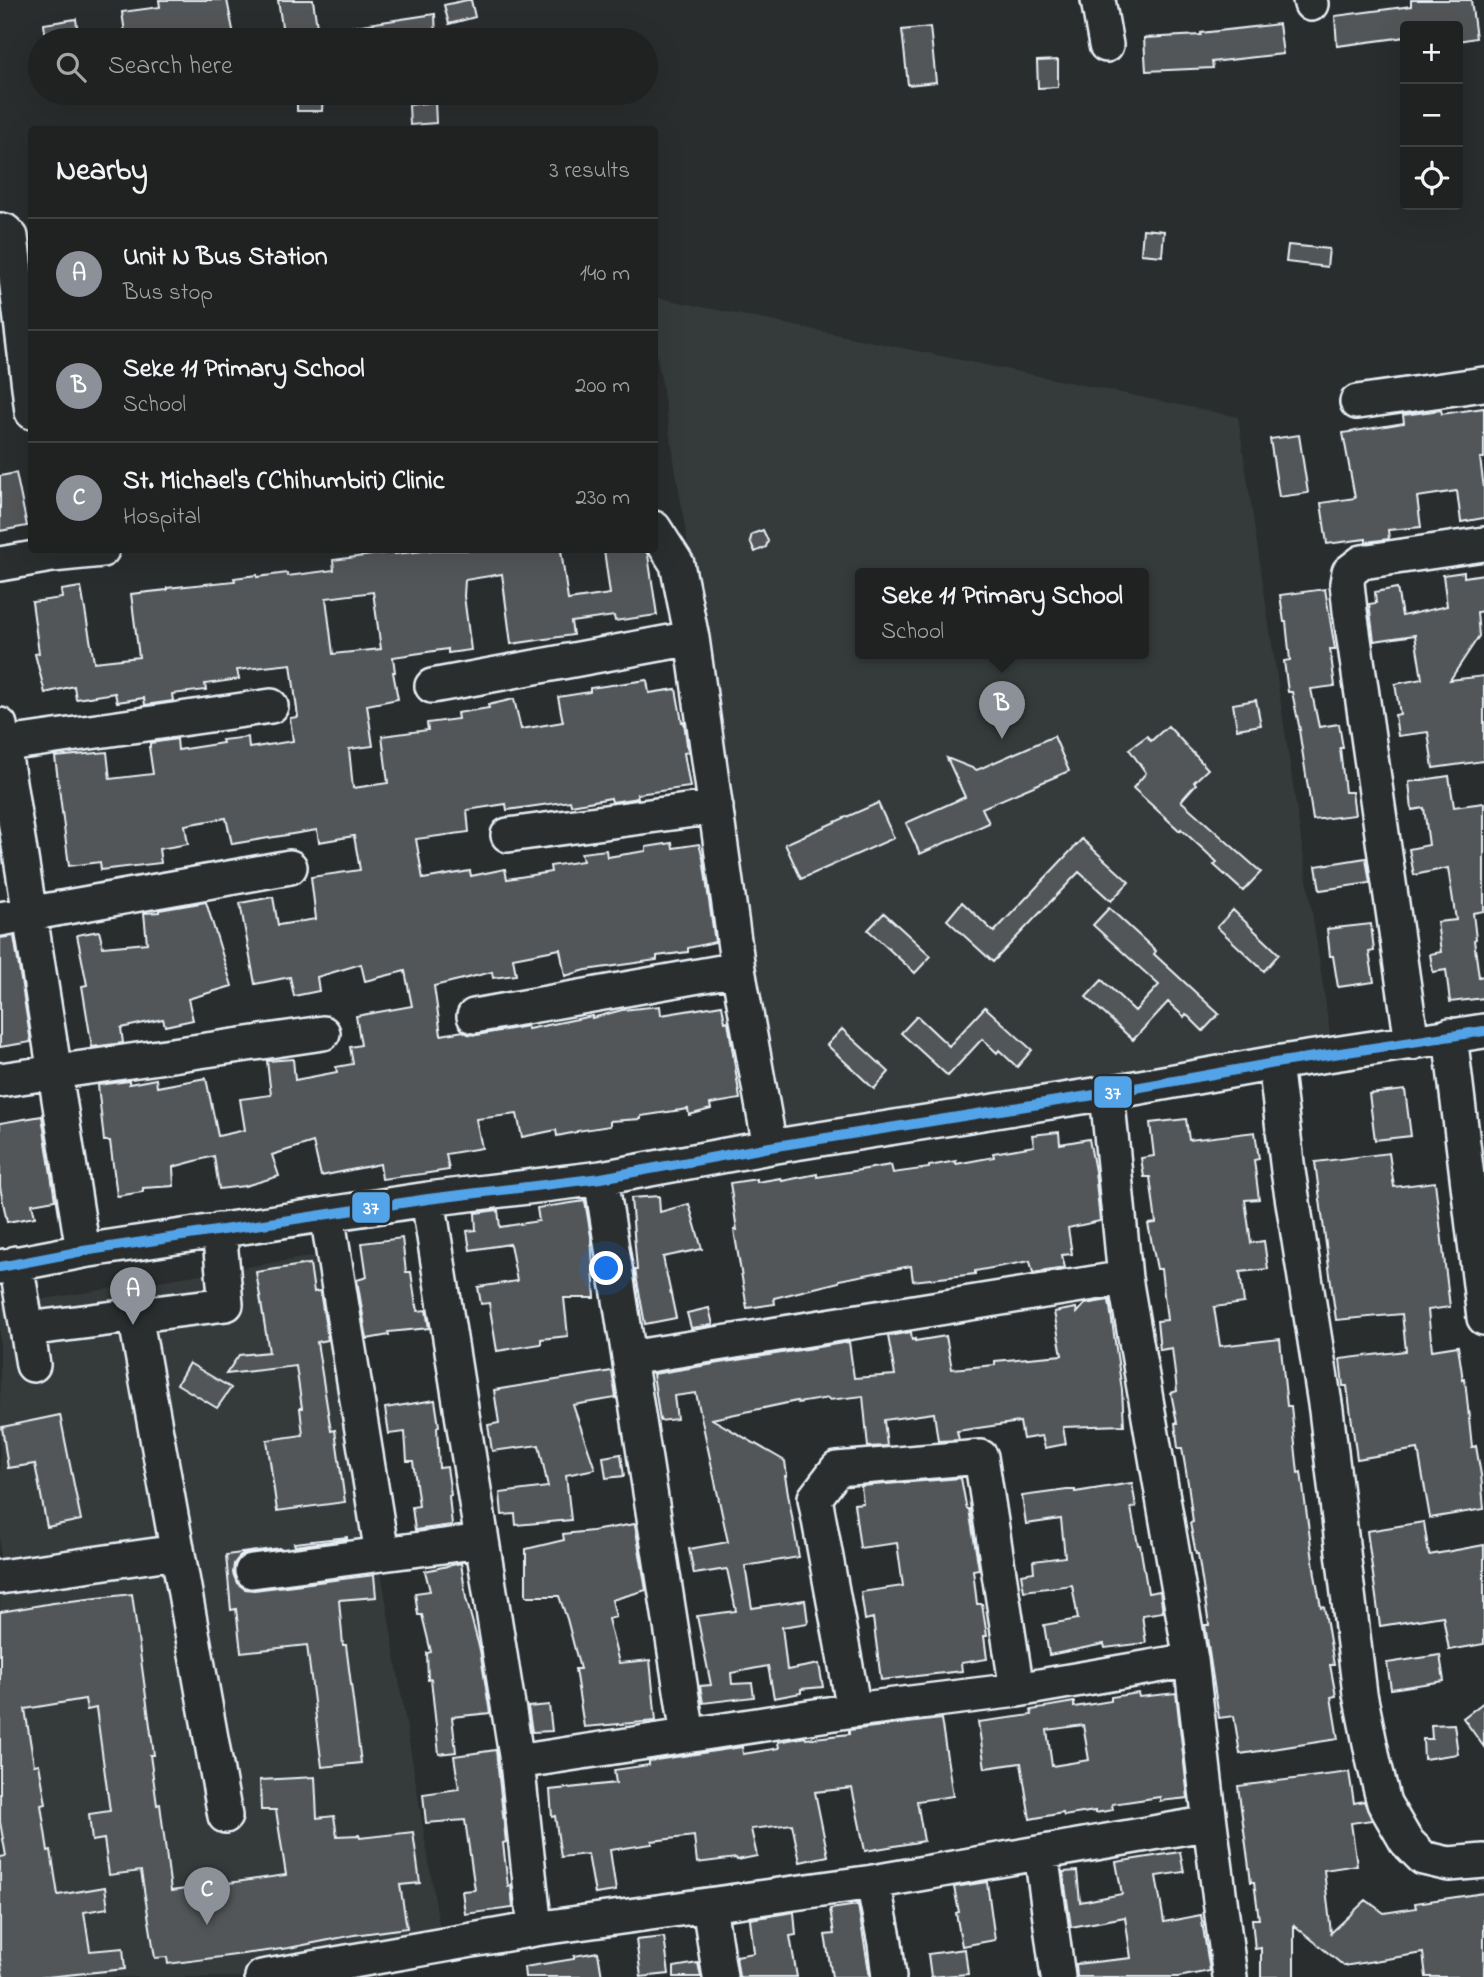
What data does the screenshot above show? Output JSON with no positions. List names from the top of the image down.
{
  "lines": ["transit line 37"],
  "page": {
    "map_buttons": ["+", "−"],
    "search": "Search here",
    "heading": ["Nearby", "3 results"],
    "list": [
      {
        "mark": "A",
        "name": "Unit N Bus Station",
        "note": "Bus stop",
        "value": "140 m"
      },
      {
        "mark": "B",
        "name": "Seke 11 Primary School",
        "note": "School",
        "value": "200 m"
      },
      {
        "mark": "C",
        "name": "St. Michael's (Chihumbiri) Clinic",
        "note": "Hospital",
        "value": "230 m"
      }
    ],
    "popup": ["Seke 11 Primary School", "School"],
    "pins": ["B", "A", "C"]
  }
}
